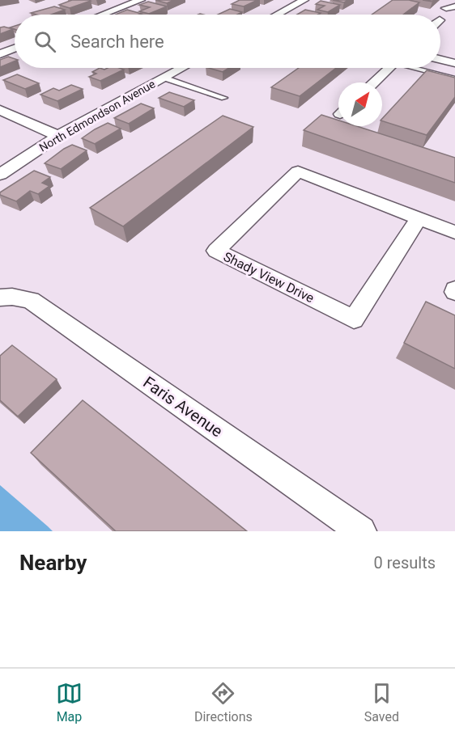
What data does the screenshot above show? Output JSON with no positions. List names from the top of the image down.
{
  "streets": {
    "street": ["North Edmondson Avenue", "Shady View Drive", "Faris Avenue"]
  },
  "north": "top right",
  "page": {
    "search": "Search here",
    "heading": ["Nearby", "0 results"],
    "nav": ["Map", "Directions", "Saved"]
  }
}
